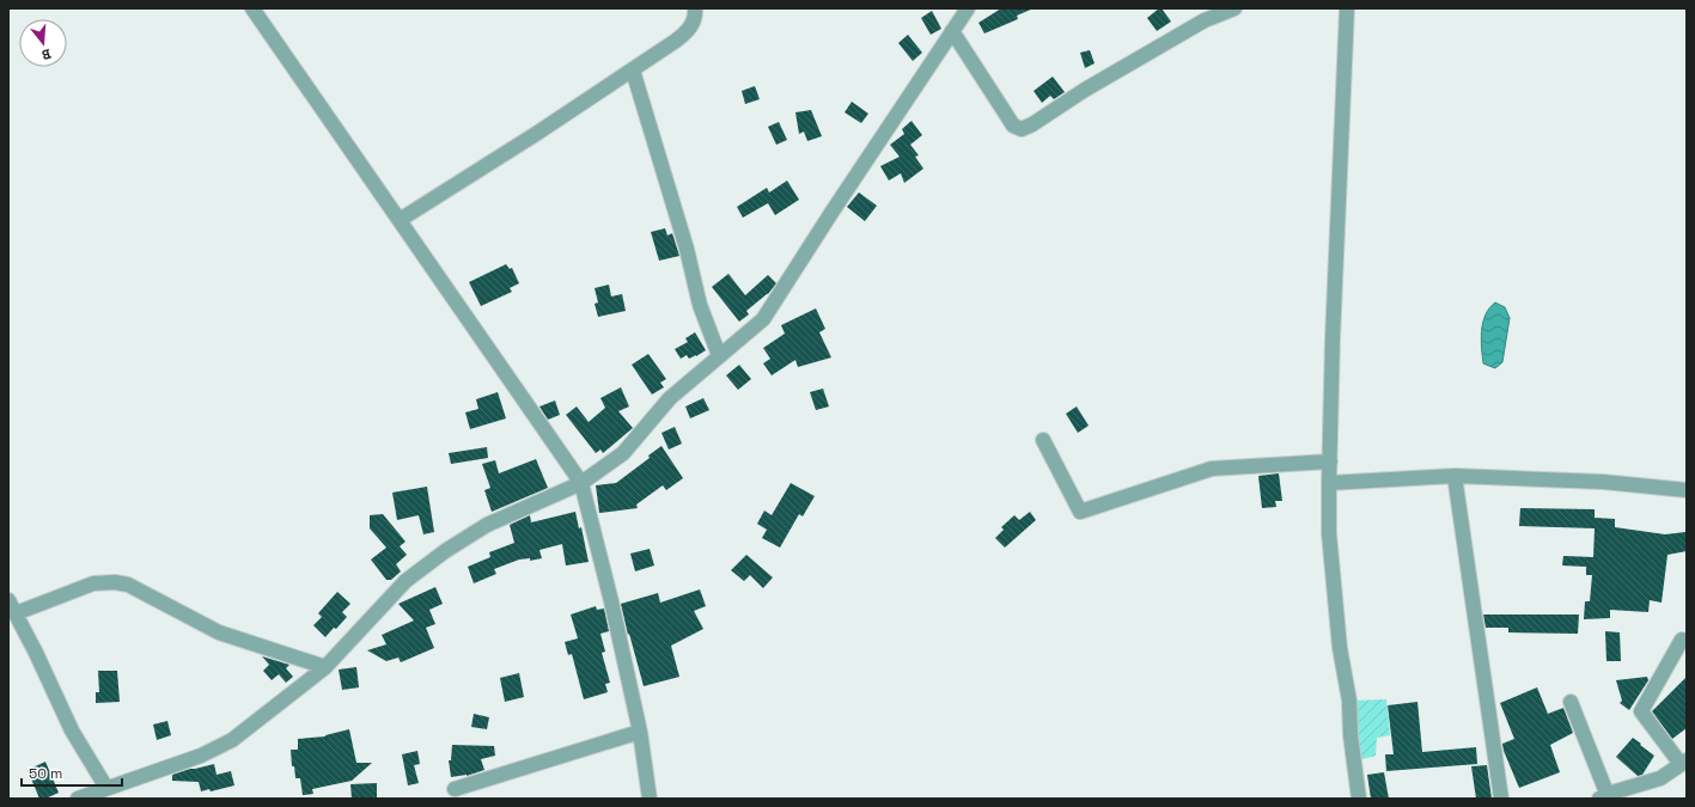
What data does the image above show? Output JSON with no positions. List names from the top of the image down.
{
  "scale_bar": "50 m",
  "north": "bottom"
}
